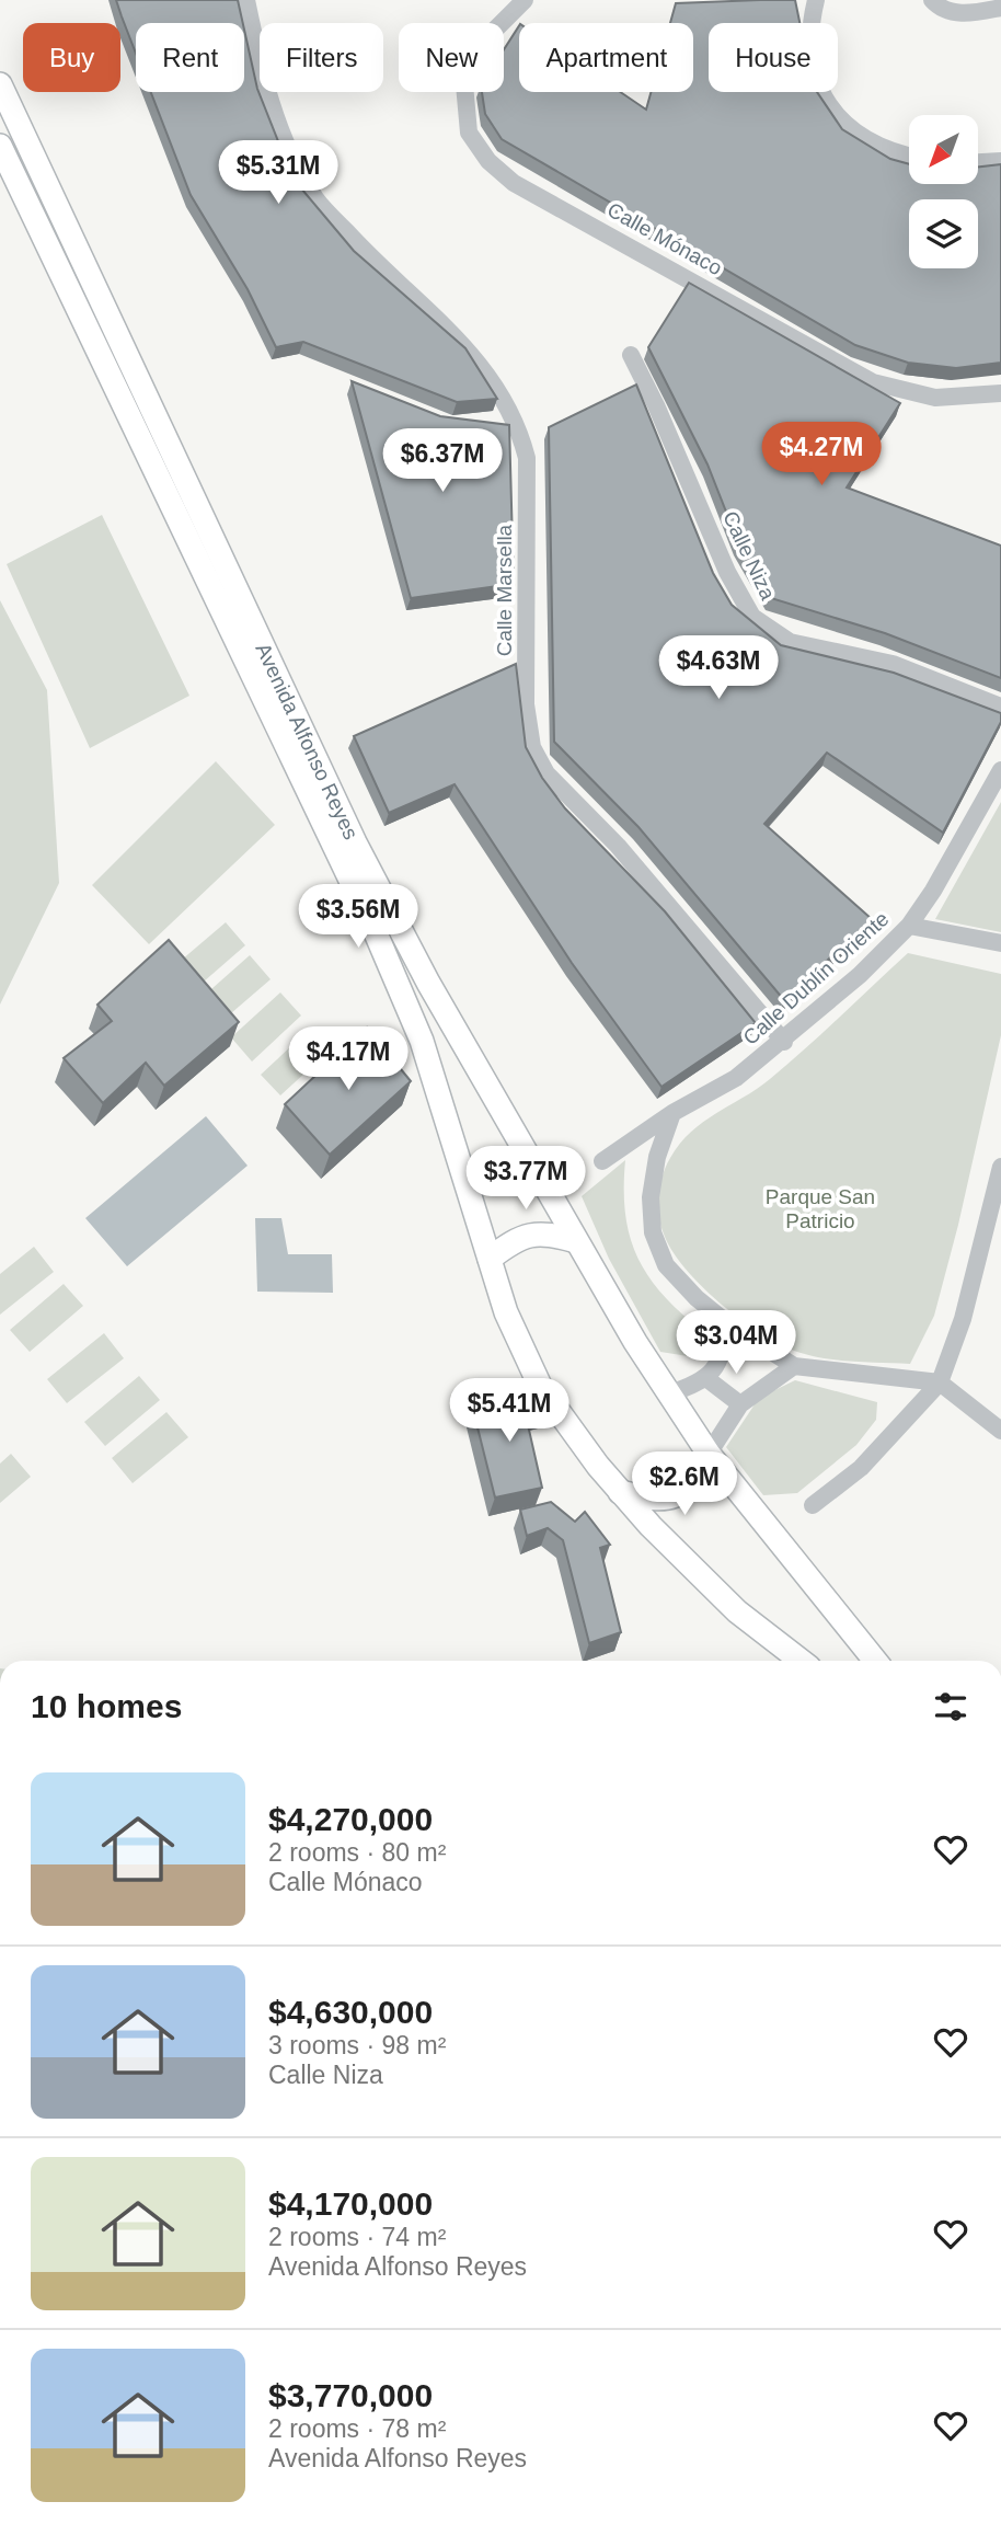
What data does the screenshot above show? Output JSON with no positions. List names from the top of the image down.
{
  "streets": {
    "main road": ["Avenida Alfonso Reyes"],
    "street": [
      "Calle Mónaco",
      "Calle Niza",
      "Calle Marsella",
      "Calle Dublín Oriente"
    ]
  },
  "crossings": [
    ["Calle Marsella", "Calle Dublín Oriente"]
  ],
  "parks": ["Parque San Patricio"],
  "north": "bottom left",
  "page": {
    "chip": [
      "Buy",
      "Rent",
      "Filters",
      "New",
      "Apartment",
      "House"
    ],
    "price": [
      "$5.31M",
      "$4.27M",
      "$6.37M",
      "$4.63M",
      "$3.56M",
      "$4.17M",
      "$3.77M",
      "$3.04M",
      "$5.41M",
      "$2.6M"
    ],
    "heading": "10 homes",
    "list": [
      {
        "name": "$4,270,000",
        "note": "2 rooms · 80 m² · Calle Mónaco"
      },
      {
        "name": "$4,630,000",
        "note": "3 rooms · 98 m² · Calle Niza"
      },
      {
        "name": "$4,170,000",
        "note": "2 rooms · 74 m² · Avenida Alfonso Reyes"
      },
      {
        "name": "$3,770,000",
        "note": "2 rooms · 78 m² · Avenida Alfonso Reyes"
      }
    ]
  }
}
